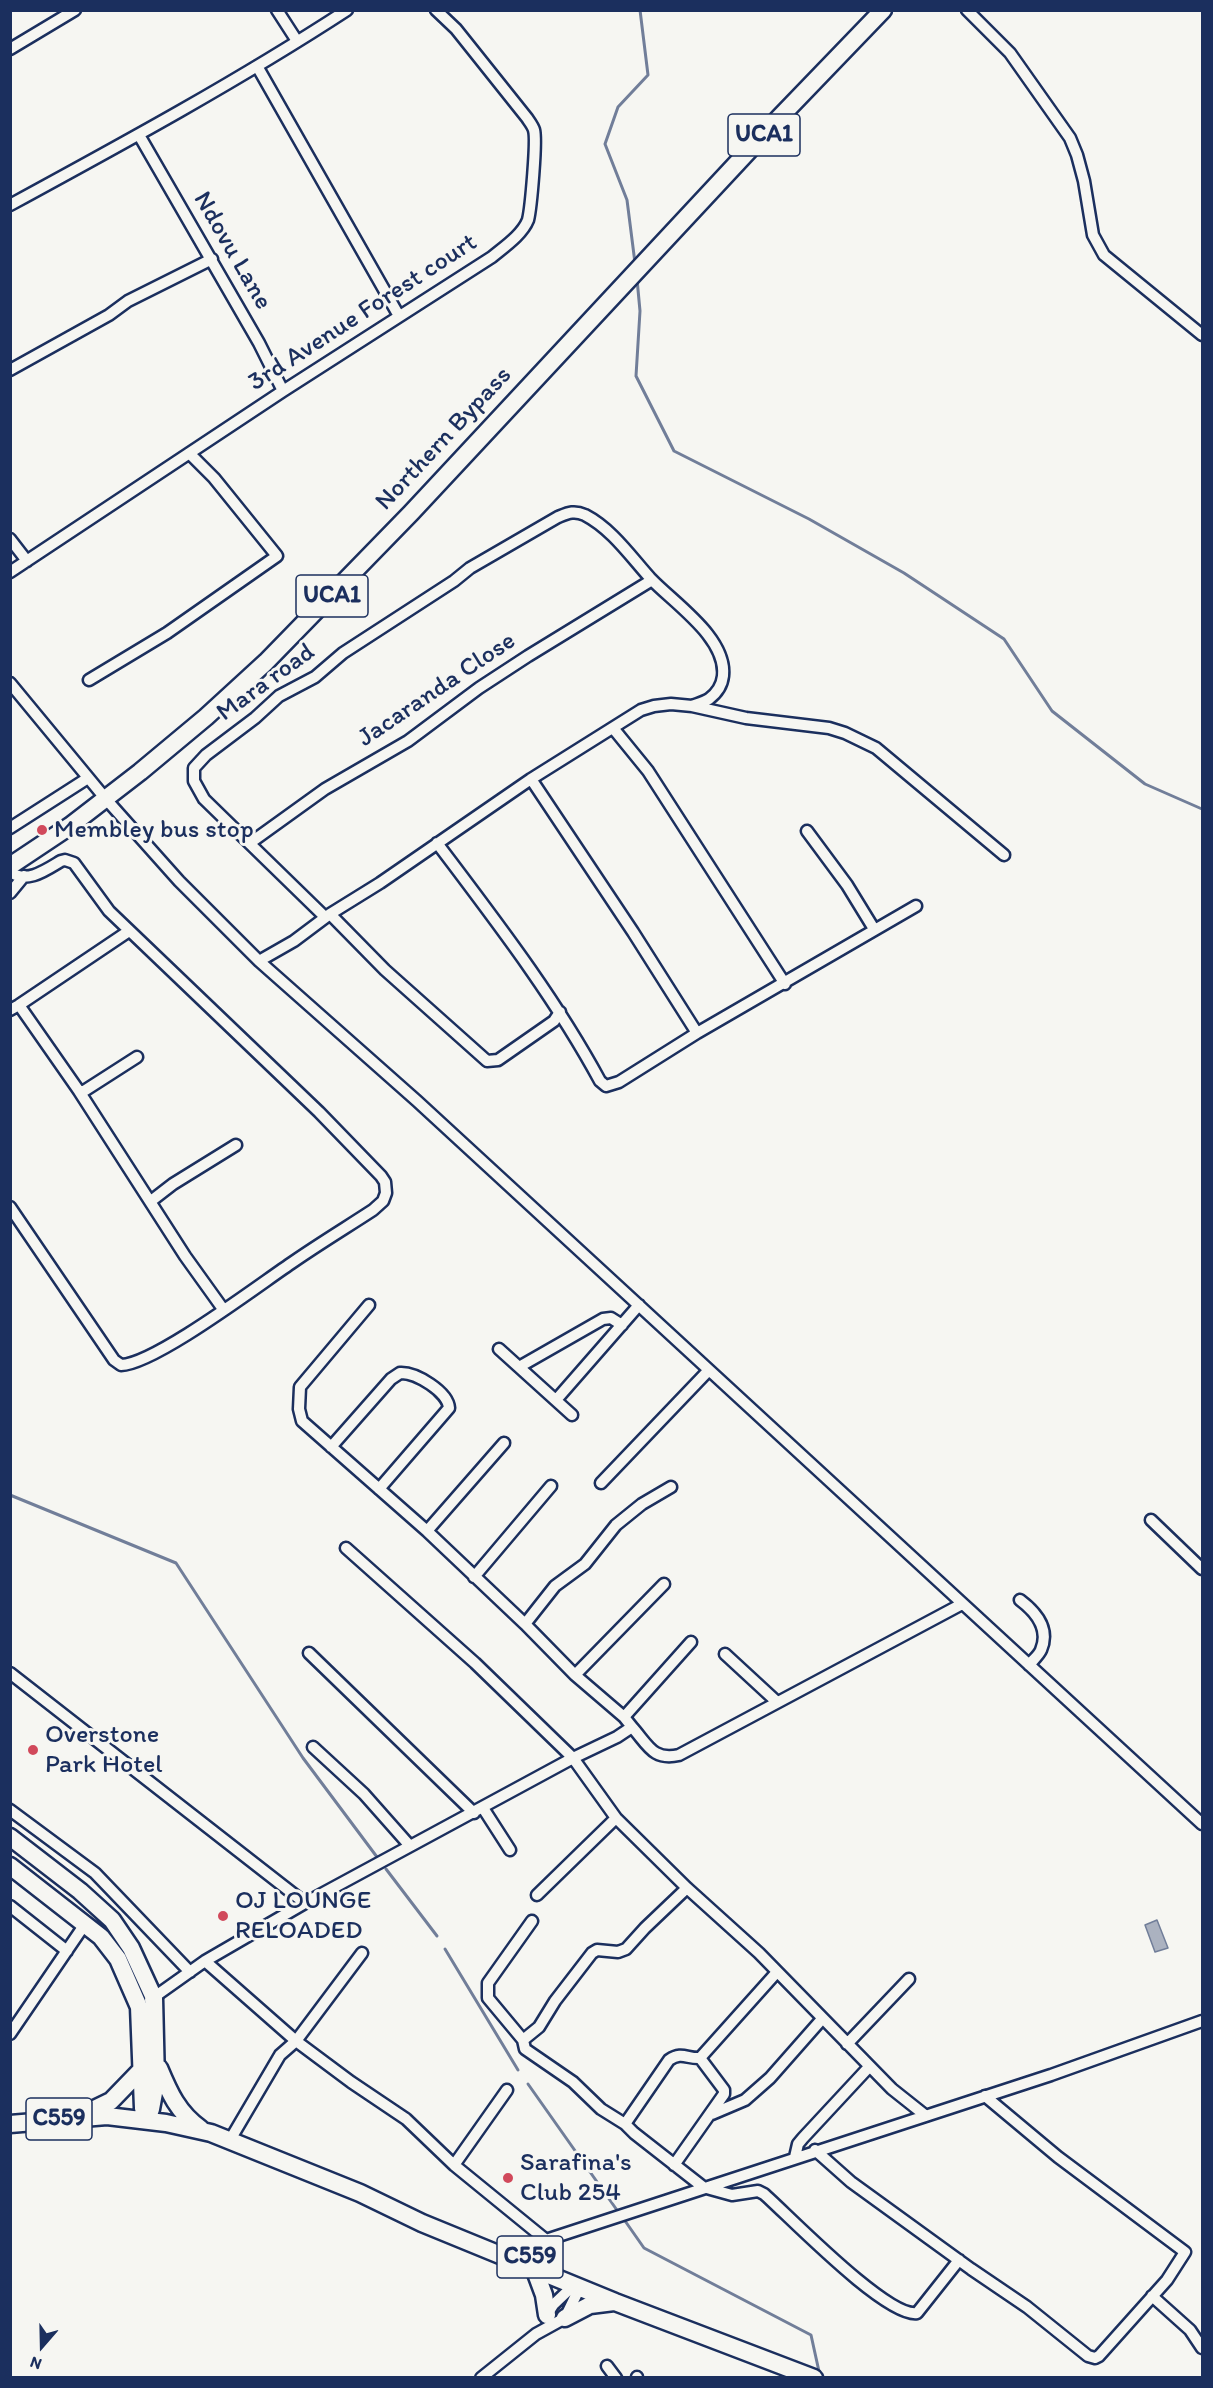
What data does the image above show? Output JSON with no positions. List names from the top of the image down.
{
  "streets": {
    "main road": ["UCA1", "Northern Bypass", "C559"],
    "street": [
      "Ndovu Lane",
      "3rd Avenue Forest court",
      "Mara road",
      "Jacaranda Close"
    ]
  },
  "crossings": [
    ["Ndovu Lane", "3rd Avenue Forest court"],
    ["Mara road", "Jacaranda Close"]
  ],
  "places": [
    "Membley bus stop",
    "Overstone Park Hotel",
    "OJ LOUNGE RELOADED",
    "Sarafina's Club 254"
  ],
  "north": "bottom"
}
